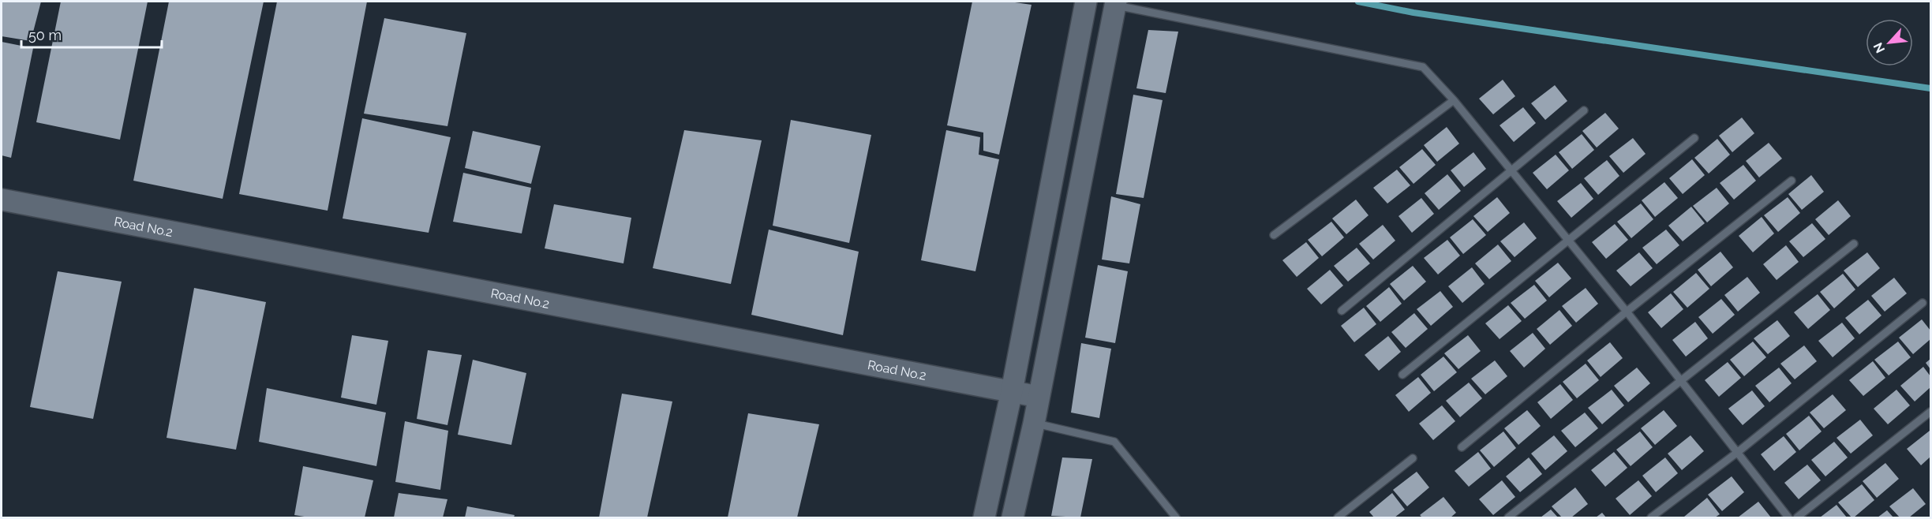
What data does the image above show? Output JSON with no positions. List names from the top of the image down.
{
  "streets": {
    "main road": ["Road No.2"]
  },
  "scale_bar": "50 m",
  "north": "bottom left"
}
